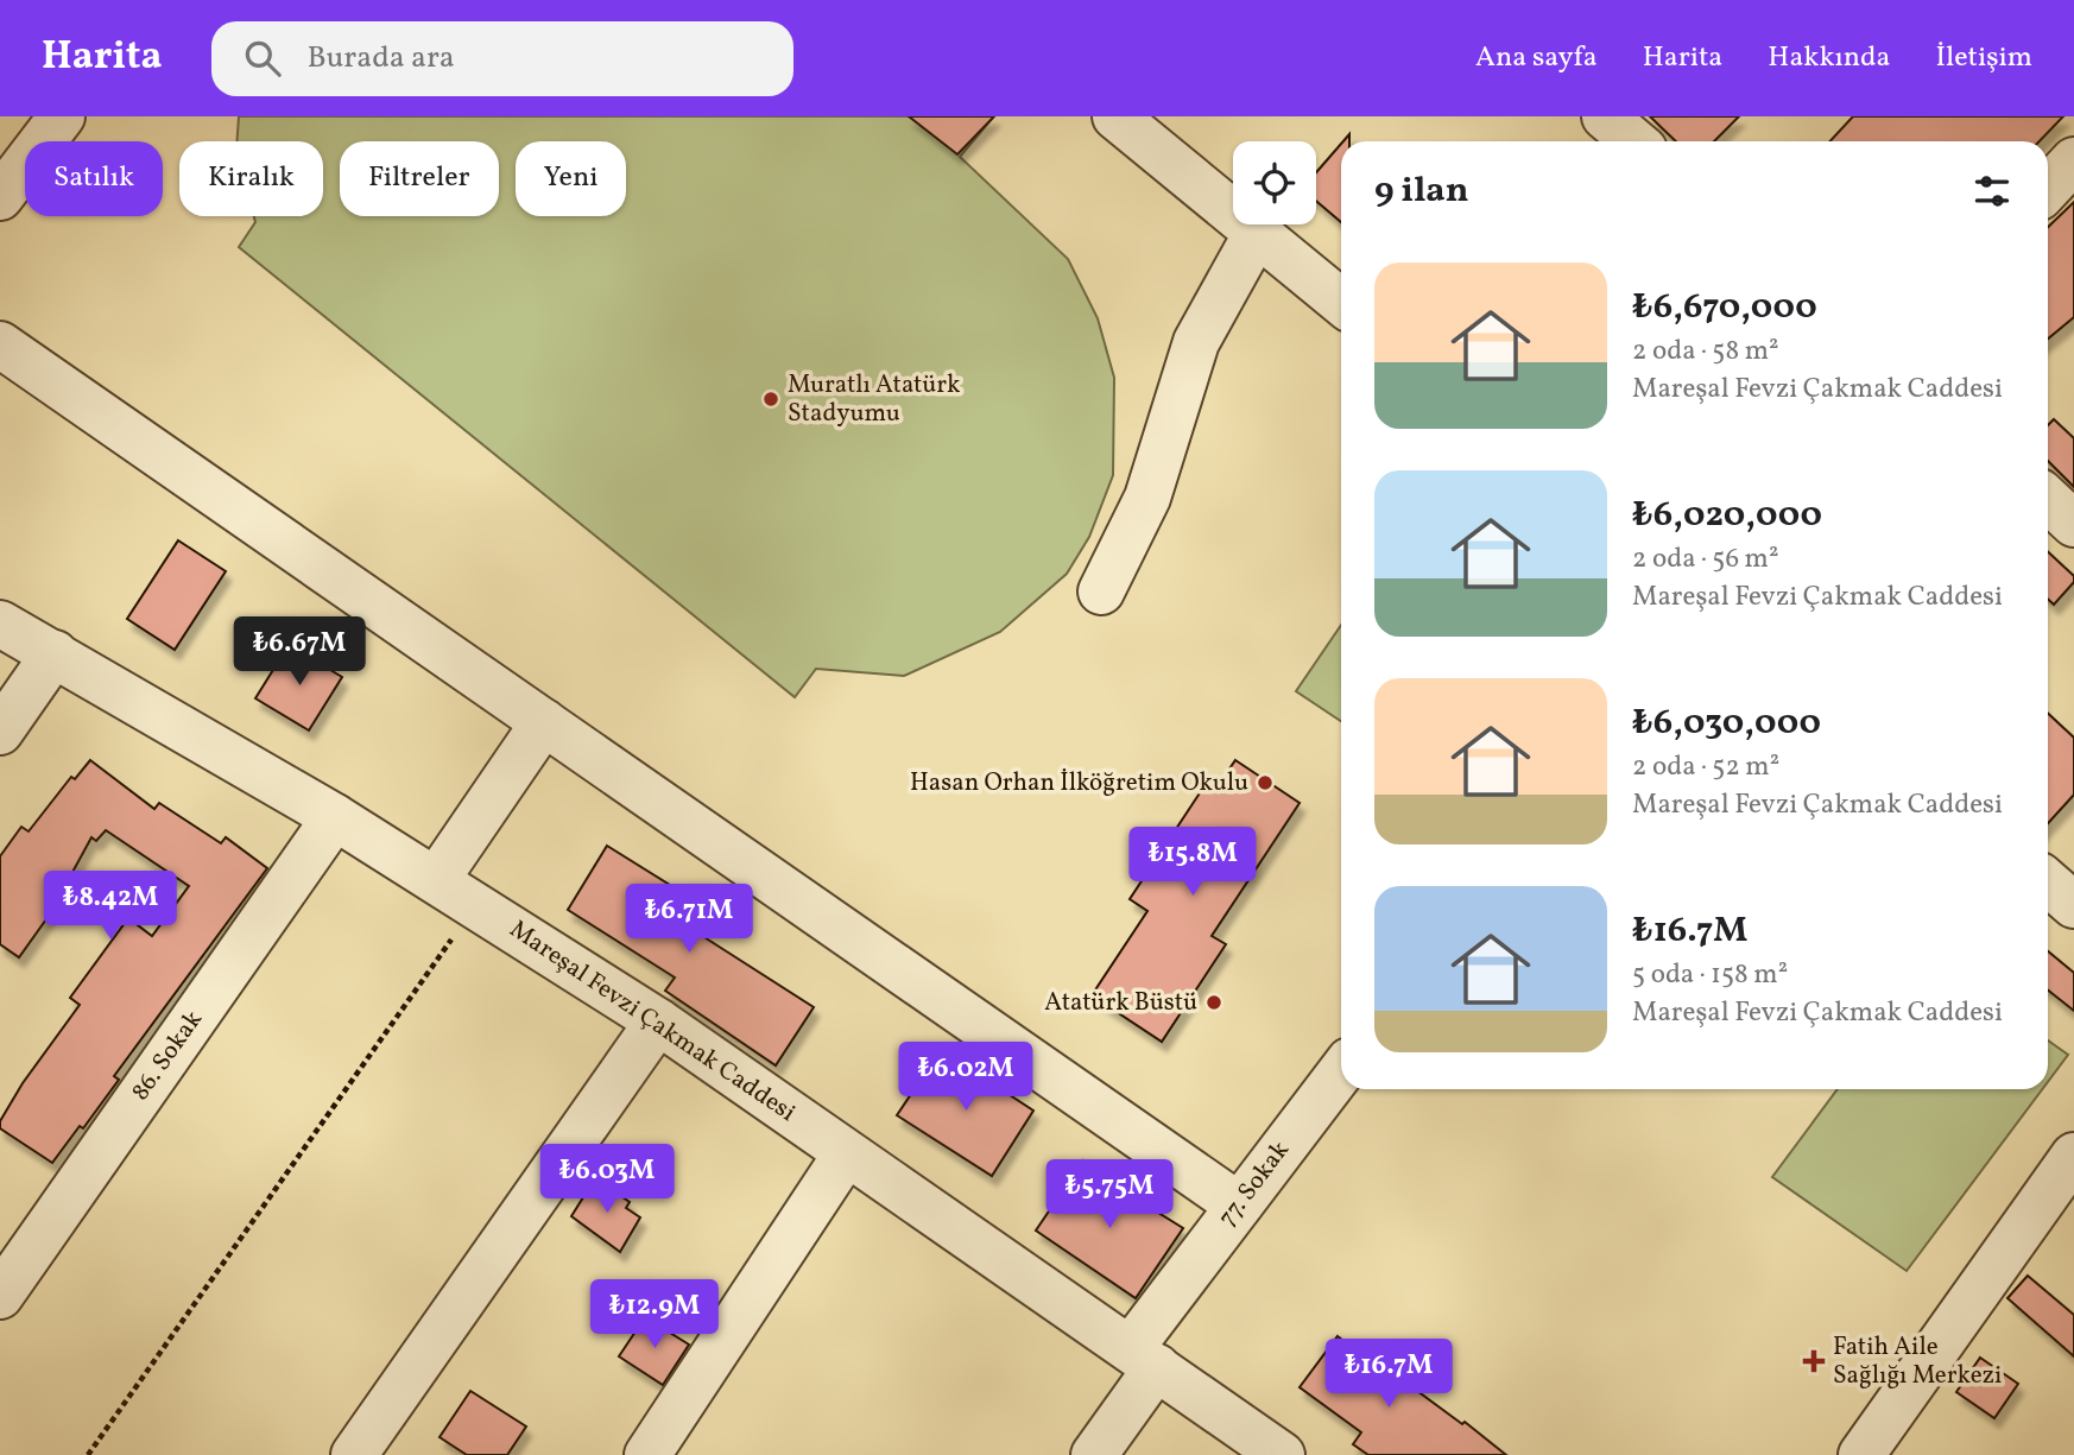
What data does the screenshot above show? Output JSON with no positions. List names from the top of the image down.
{
  "streets": {
    "street": ["Mareşal Fevzi Çakmak Caddesi", "86. Sokak", "77. Sokak"]
  },
  "crossings": [
    ["Mareşal Fevzi Çakmak Caddesi", "86. Sokak"],
    ["Mareşal Fevzi Çakmak Caddesi", "77. Sokak"]
  ],
  "places": {
    "other": ["Muratlı Atatürk Stadyumu", "Hasan Orhan İlköğretim Okulu", "Atatürk Büstü"],
    "health": ["Fatih Aile Sağlığı Merkezi"]
  },
  "page": {
    "header": "Harita",
    "search": "Burada ara",
    "nav": [
      "Ana sayfa",
      "Harita",
      "Hakkında",
      "İletişim"
    ],
    "chip": [
      "Satılık",
      "Kiralık",
      "Filtreler",
      "Yeni"
    ],
    "heading": "9 ilan",
    "list": [
      {
        "name": "₺6,670,000",
        "note": "2 oda · 58 m² · Mareşal Fevzi Çakmak Caddesi"
      },
      {
        "name": "₺6,020,000",
        "note": "2 oda · 56 m² · Mareşal Fevzi Çakmak Caddesi"
      },
      {
        "name": "₺6,030,000",
        "note": "2 oda · 52 m² · Mareşal Fevzi Çakmak Caddesi"
      },
      {
        "name": "₺16.7M",
        "note": "5 oda · 158 m² · Mareşal Fevzi Çakmak Caddesi"
      }
    ],
    "price": [
      "₺6.67M",
      "₺15.8M",
      "₺8.42M",
      "₺6.71M",
      "₺6.02M",
      "₺6.03M",
      "₺5.75M",
      "₺12.9M",
      "₺16.7M"
    ]
  }
}
